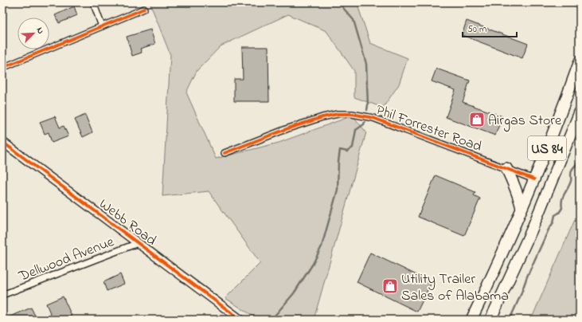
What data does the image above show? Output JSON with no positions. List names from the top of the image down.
{
  "streets": {
    "highway": ["US 84"],
    "street": ["Phil Forrester Road", "Webb Road", "Dellwood Avenue"]
  },
  "crossings": [
    ["Phil Forrester Road", "US 84"],
    ["Webb Road", "Dellwood Avenue"]
  ],
  "places": {
    "shop": ["Airgas Store", "Utility Trailer Sales of Alabama"]
  },
  "scale_bar": "50 m",
  "north": "top right"
}
